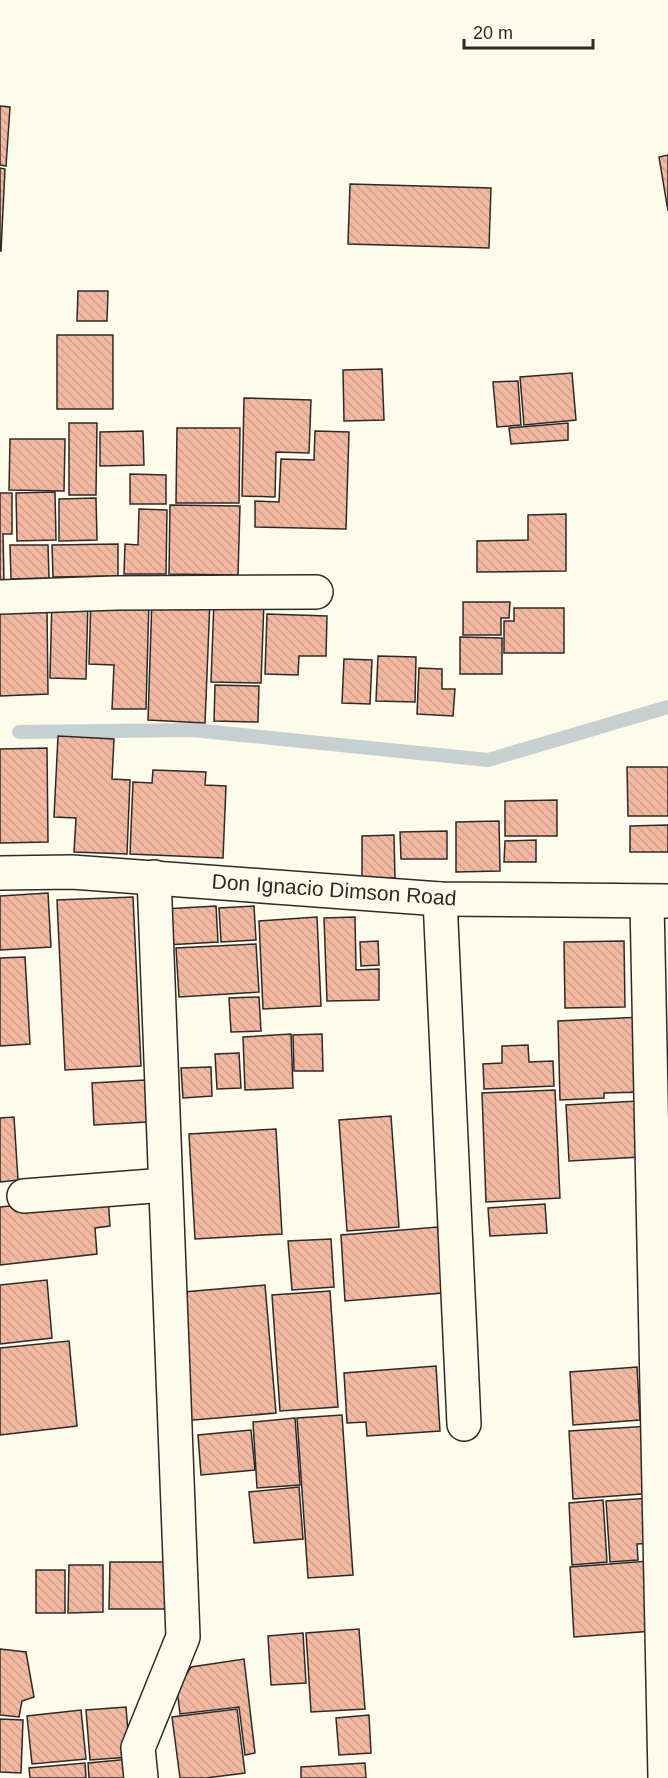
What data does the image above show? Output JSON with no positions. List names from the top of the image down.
{
  "streets": {
    "street": ["Don Ignacio Dimson Road"]
  },
  "scale_bar": "20 m"
}
